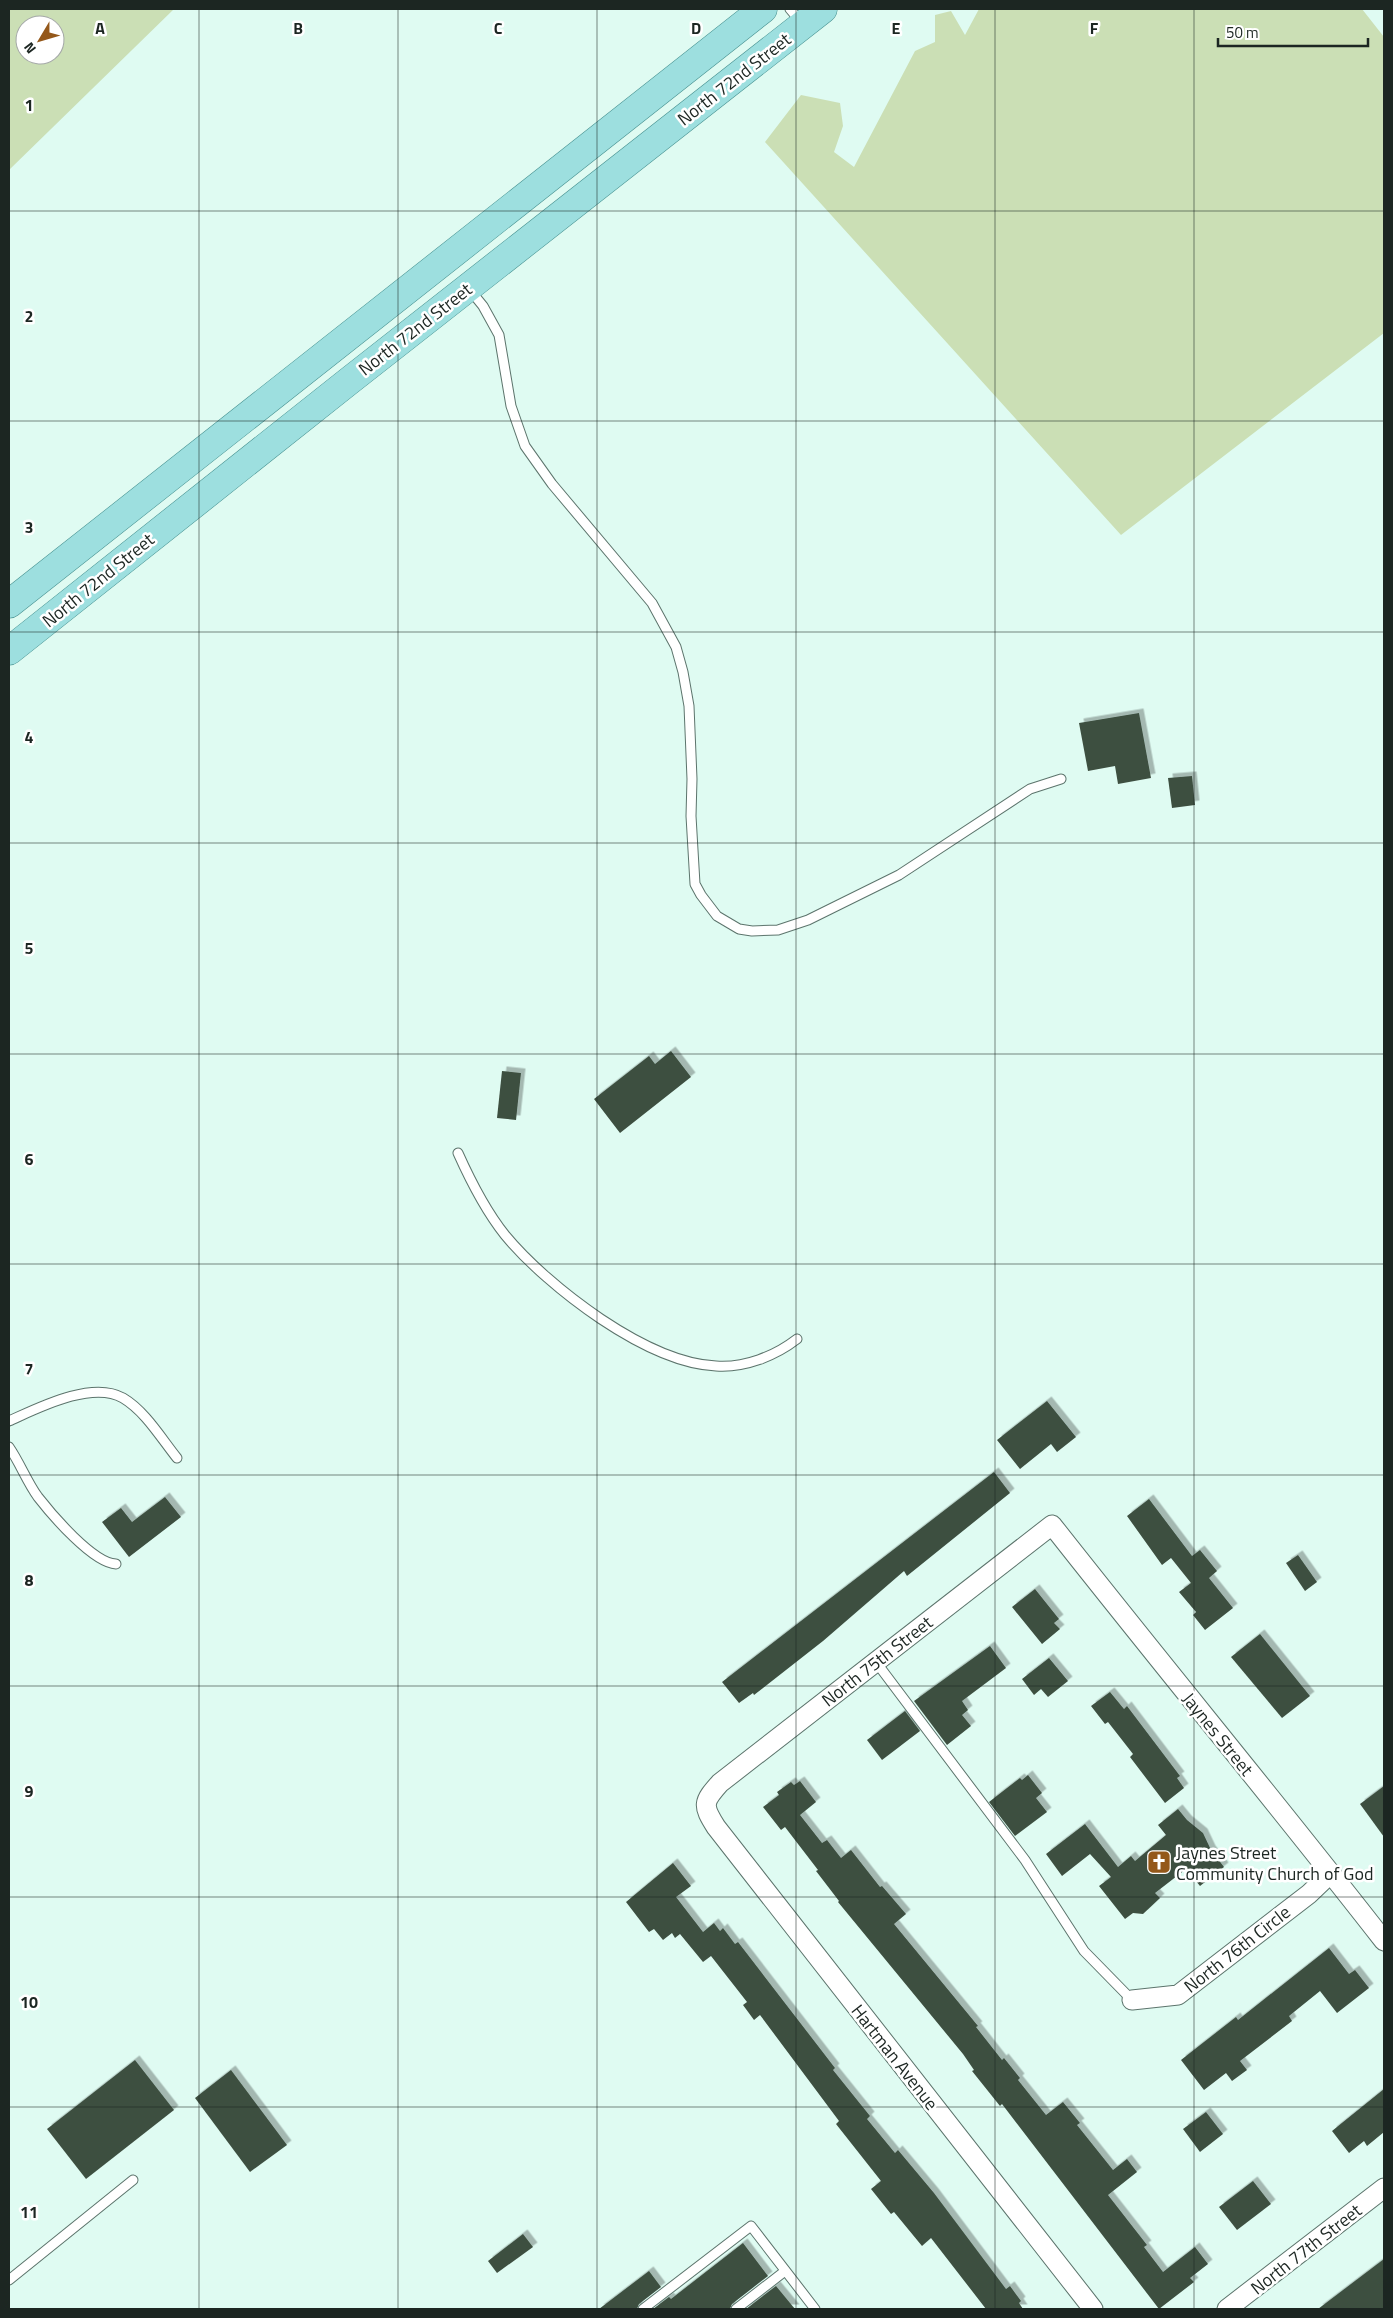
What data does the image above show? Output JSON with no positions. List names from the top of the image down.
{
  "streets": {
    "main road": ["North 72nd Street"],
    "street": [
      "North 75th Street",
      "Jaynes Street",
      "North 76th Circle",
      "Hartman Avenue",
      "North 77th Street"
    ]
  },
  "crossings": [
    ["North 75th Street", "Jaynes Street"],
    ["North 75th Street", "Hartman Avenue"],
    ["Jaynes Street", "North 76th Circle"]
  ],
  "places": {
    "church": ["Jaynes Street Community Church of God"]
  },
  "scale_bar": "50 m",
  "north": "bottom left",
  "grid": {
    "columns": [
      "A",
      "B",
      "C",
      "D",
      "E",
      "F"
    ],
    "rows": [
      "1",
      "2",
      "3",
      "4",
      "5",
      "6",
      "7",
      "8",
      "9",
      "10",
      "11"
    ]
  }
}
